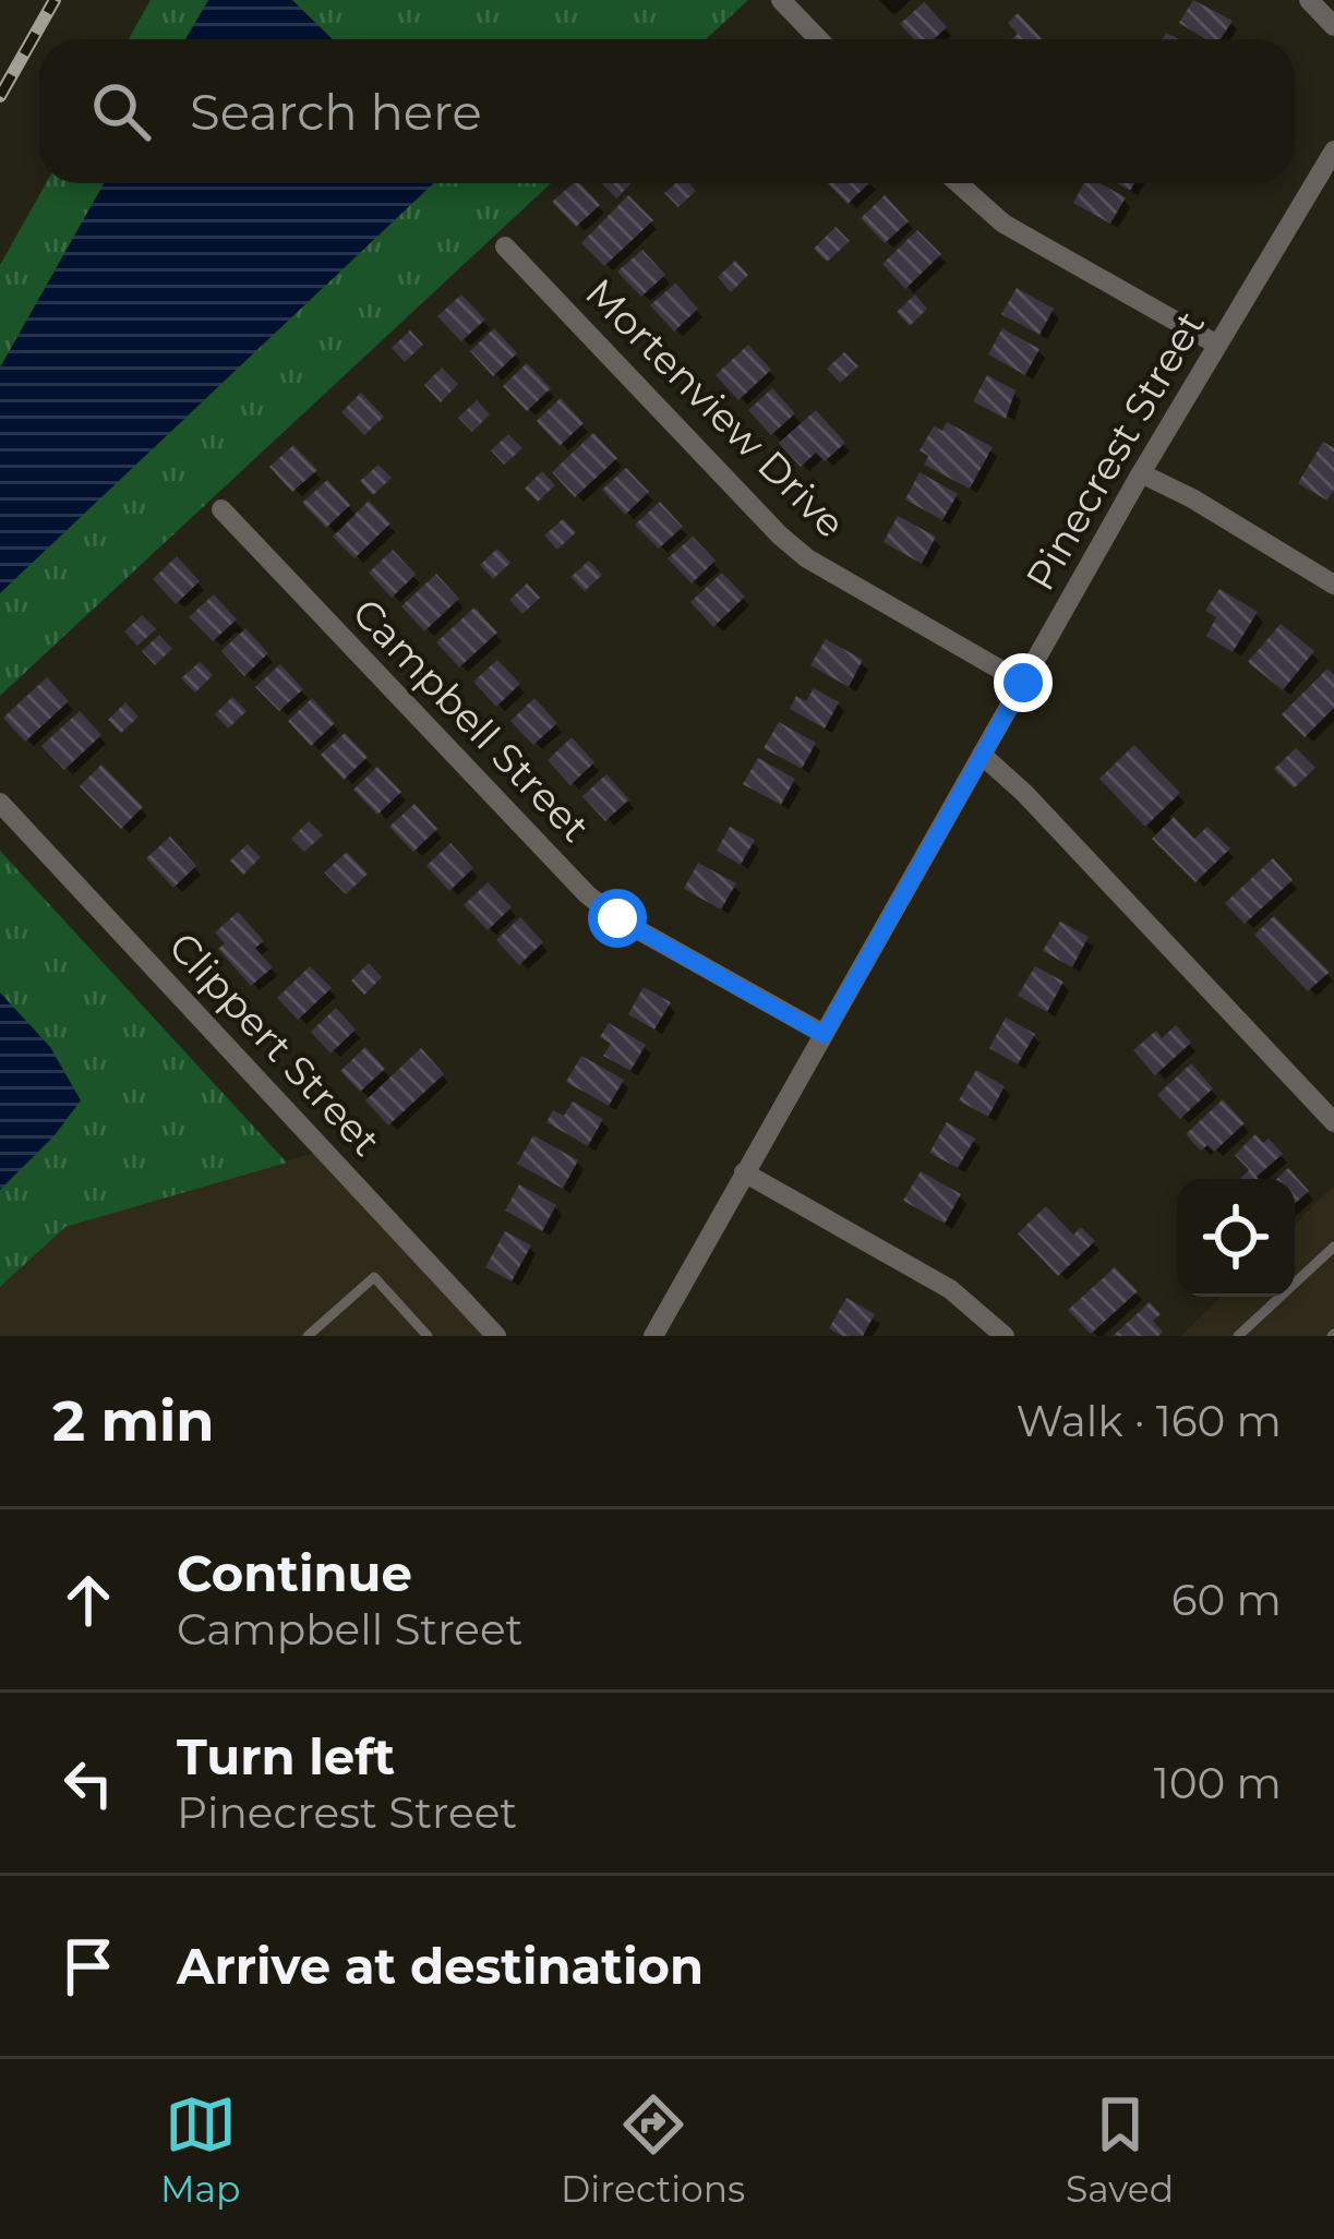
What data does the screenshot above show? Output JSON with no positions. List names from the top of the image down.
{
  "streets": {
    "street": [
      "Mortenview Drive",
      "Pinecrest Street",
      "Campbell Street",
      "Clippert Street"
    ]
  },
  "crossings": [
    ["Mortenview Drive", "Pinecrest Street"],
    ["Pinecrest Street", "Campbell Street"]
  ],
  "page": {
    "search": "Search here",
    "heading": ["2 min", "Walk · 160 m"],
    "list": [
      ["Continue", "Campbell Street", "60 m"],
      ["Turn left", "Pinecrest Street", "100 m"],
      "Arrive at destination"
    ],
    "nav": ["Map", "Directions", "Saved"]
  }
}
